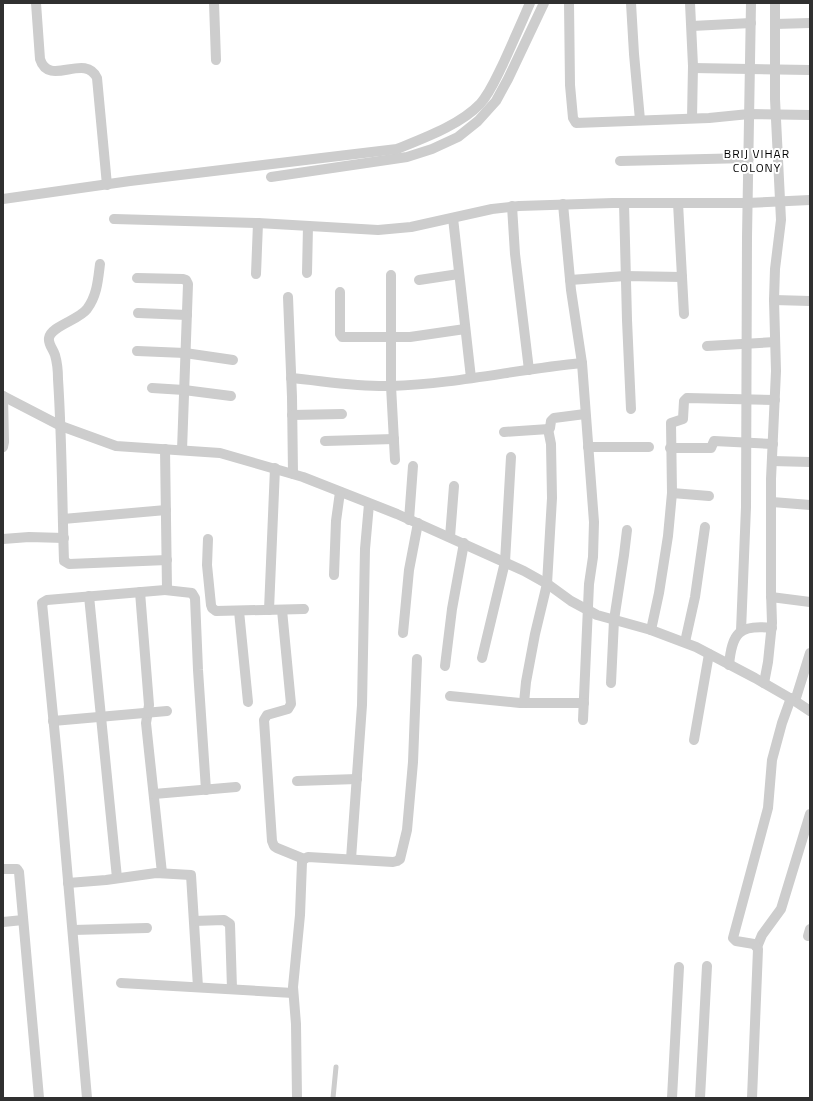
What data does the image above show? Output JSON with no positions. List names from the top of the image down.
{
  "districts": ["BRIJ VIHAR COLONY"]
}
